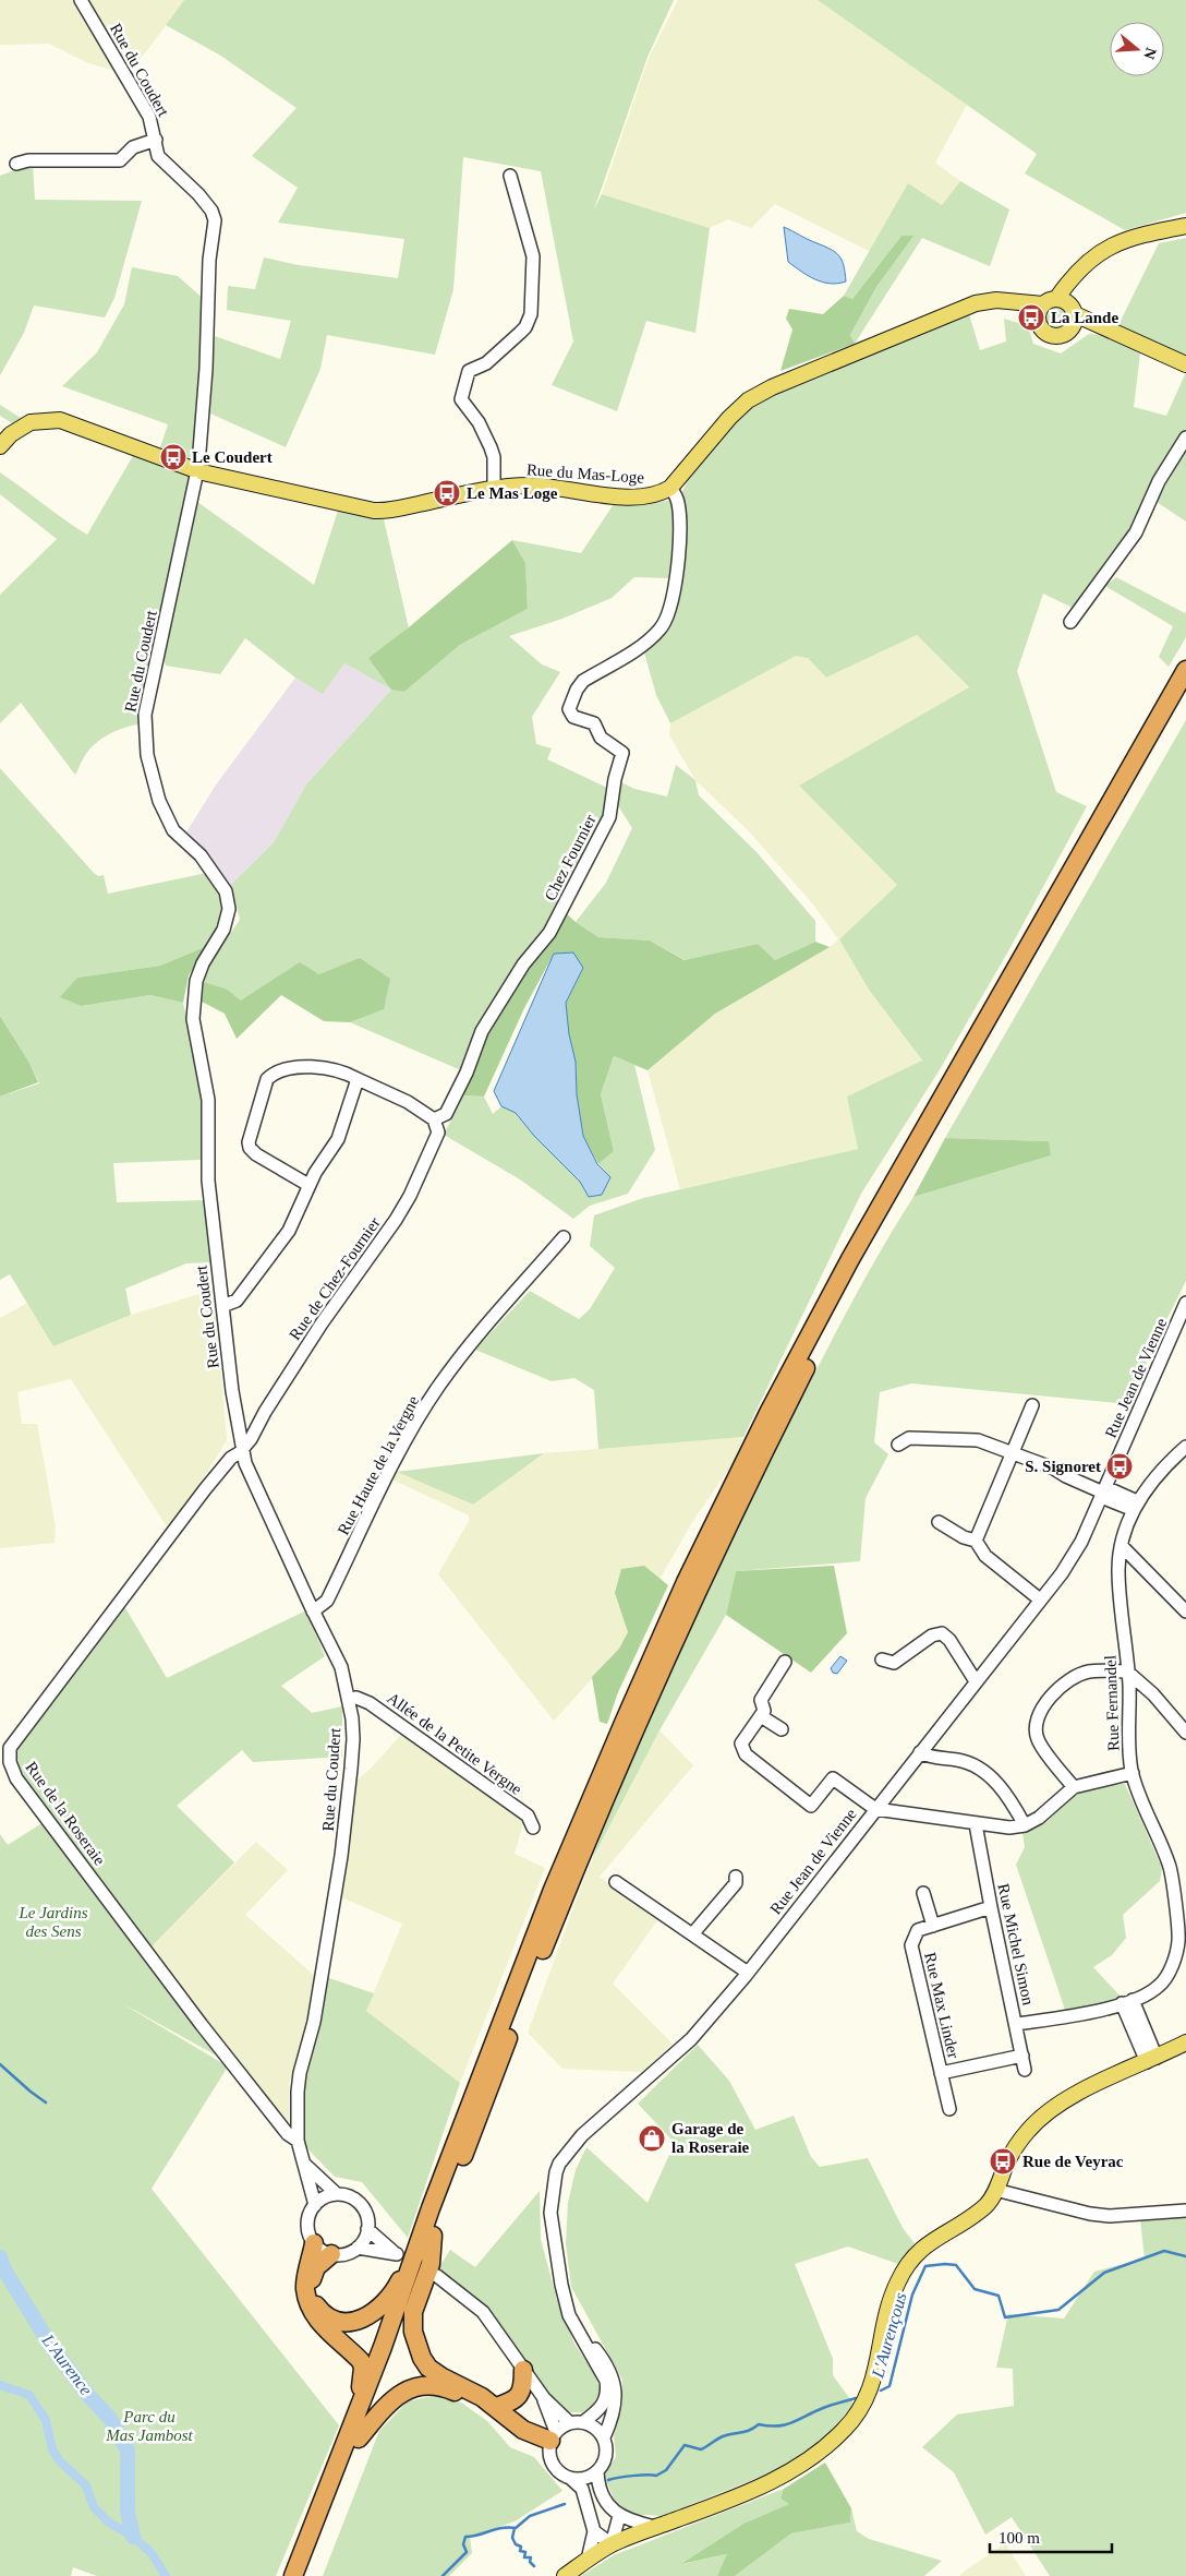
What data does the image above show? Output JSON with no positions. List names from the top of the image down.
{
  "streets": {
    "main road": ["Rue du Mas-Loge"],
    "street": [
      "Rue du Coudert",
      "Chez Fournier",
      "Rue de Chez-Fournier",
      "Rue Jean de Vienne",
      "Rue Haute de la Vergne",
      "Rue Fernandel",
      "Allée de la Petite Vergne",
      "Rue de la Roseraie",
      "Rue Michel Simon",
      "Rue Max Linder"
    ]
  },
  "crossings": [
    ["Rue du Coudert", "Rue du Mas-Loge"],
    ["Rue du Coudert", "Rue de Chez-Fournier"],
    ["Rue du Coudert", "Rue Haute de la Vergne"],
    ["Rue du Coudert", "Allée de la Petite Vergne"],
    ["Rue du Coudert", "Rue de la Roseraie"],
    ["Rue du Mas-Loge", "Chez Fournier"],
    ["Chez Fournier", "Rue de Chez-Fournier"],
    ["Rue de Chez-Fournier", "Rue de la Roseraie"],
    ["Rue Fernandel", "Rue Michel Simon"],
    ["Rue Michel Simon", "Rue Max Linder"]
  ],
  "water": ["L'Aurençous", "L'Aurence"],
  "parks": ["Le Jardins des Sens", "Parc du Mas Jambost"],
  "places": {
    "bus stop": [
      "La Lande",
      "Le Coudert",
      "Le Mas Loge",
      "S. Signoret",
      "Rue de Veyrac"
    ],
    "shop": ["Garage de la Roseraie"]
  },
  "scale_bar": "100 m",
  "north": "right"
}
